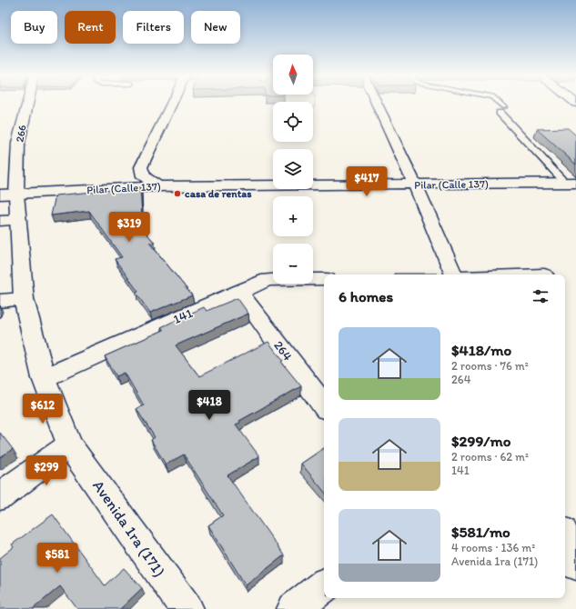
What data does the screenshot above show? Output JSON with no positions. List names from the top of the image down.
{
  "streets": {
    "street": [
      "266",
      "Pilar (Calle 137)",
      "141",
      "264",
      "Avenida 1ra (171)"
    ]
  },
  "crossings": [
    ["266", "Pilar (Calle 137)"],
    ["266", "Avenida 1ra (171)"],
    ["Pilar (Calle 137)", "Avenida 1ra (171)"],
    ["141", "264"],
    ["141", "Avenida 1ra (171)"]
  ],
  "places": ["casa de rentas"],
  "north": "top",
  "page": {
    "chip": [
      "Buy",
      "Rent",
      "Filters",
      "New"
    ],
    "map_buttons": ["+", "−"],
    "price": [
      "$417",
      "$319",
      "$418",
      "$612",
      "$299",
      "$581"
    ],
    "heading": "6 homes",
    "list": [
      {
        "name": "$418/mo",
        "note": "2 rooms · 76 m² · 264"
      },
      {
        "name": "$299/mo",
        "note": "2 rooms · 62 m² · 141"
      },
      {
        "name": "$581/mo",
        "note": "4 rooms · 136 m² · Avenida 1ra (171)"
      }
    ]
  }
}
